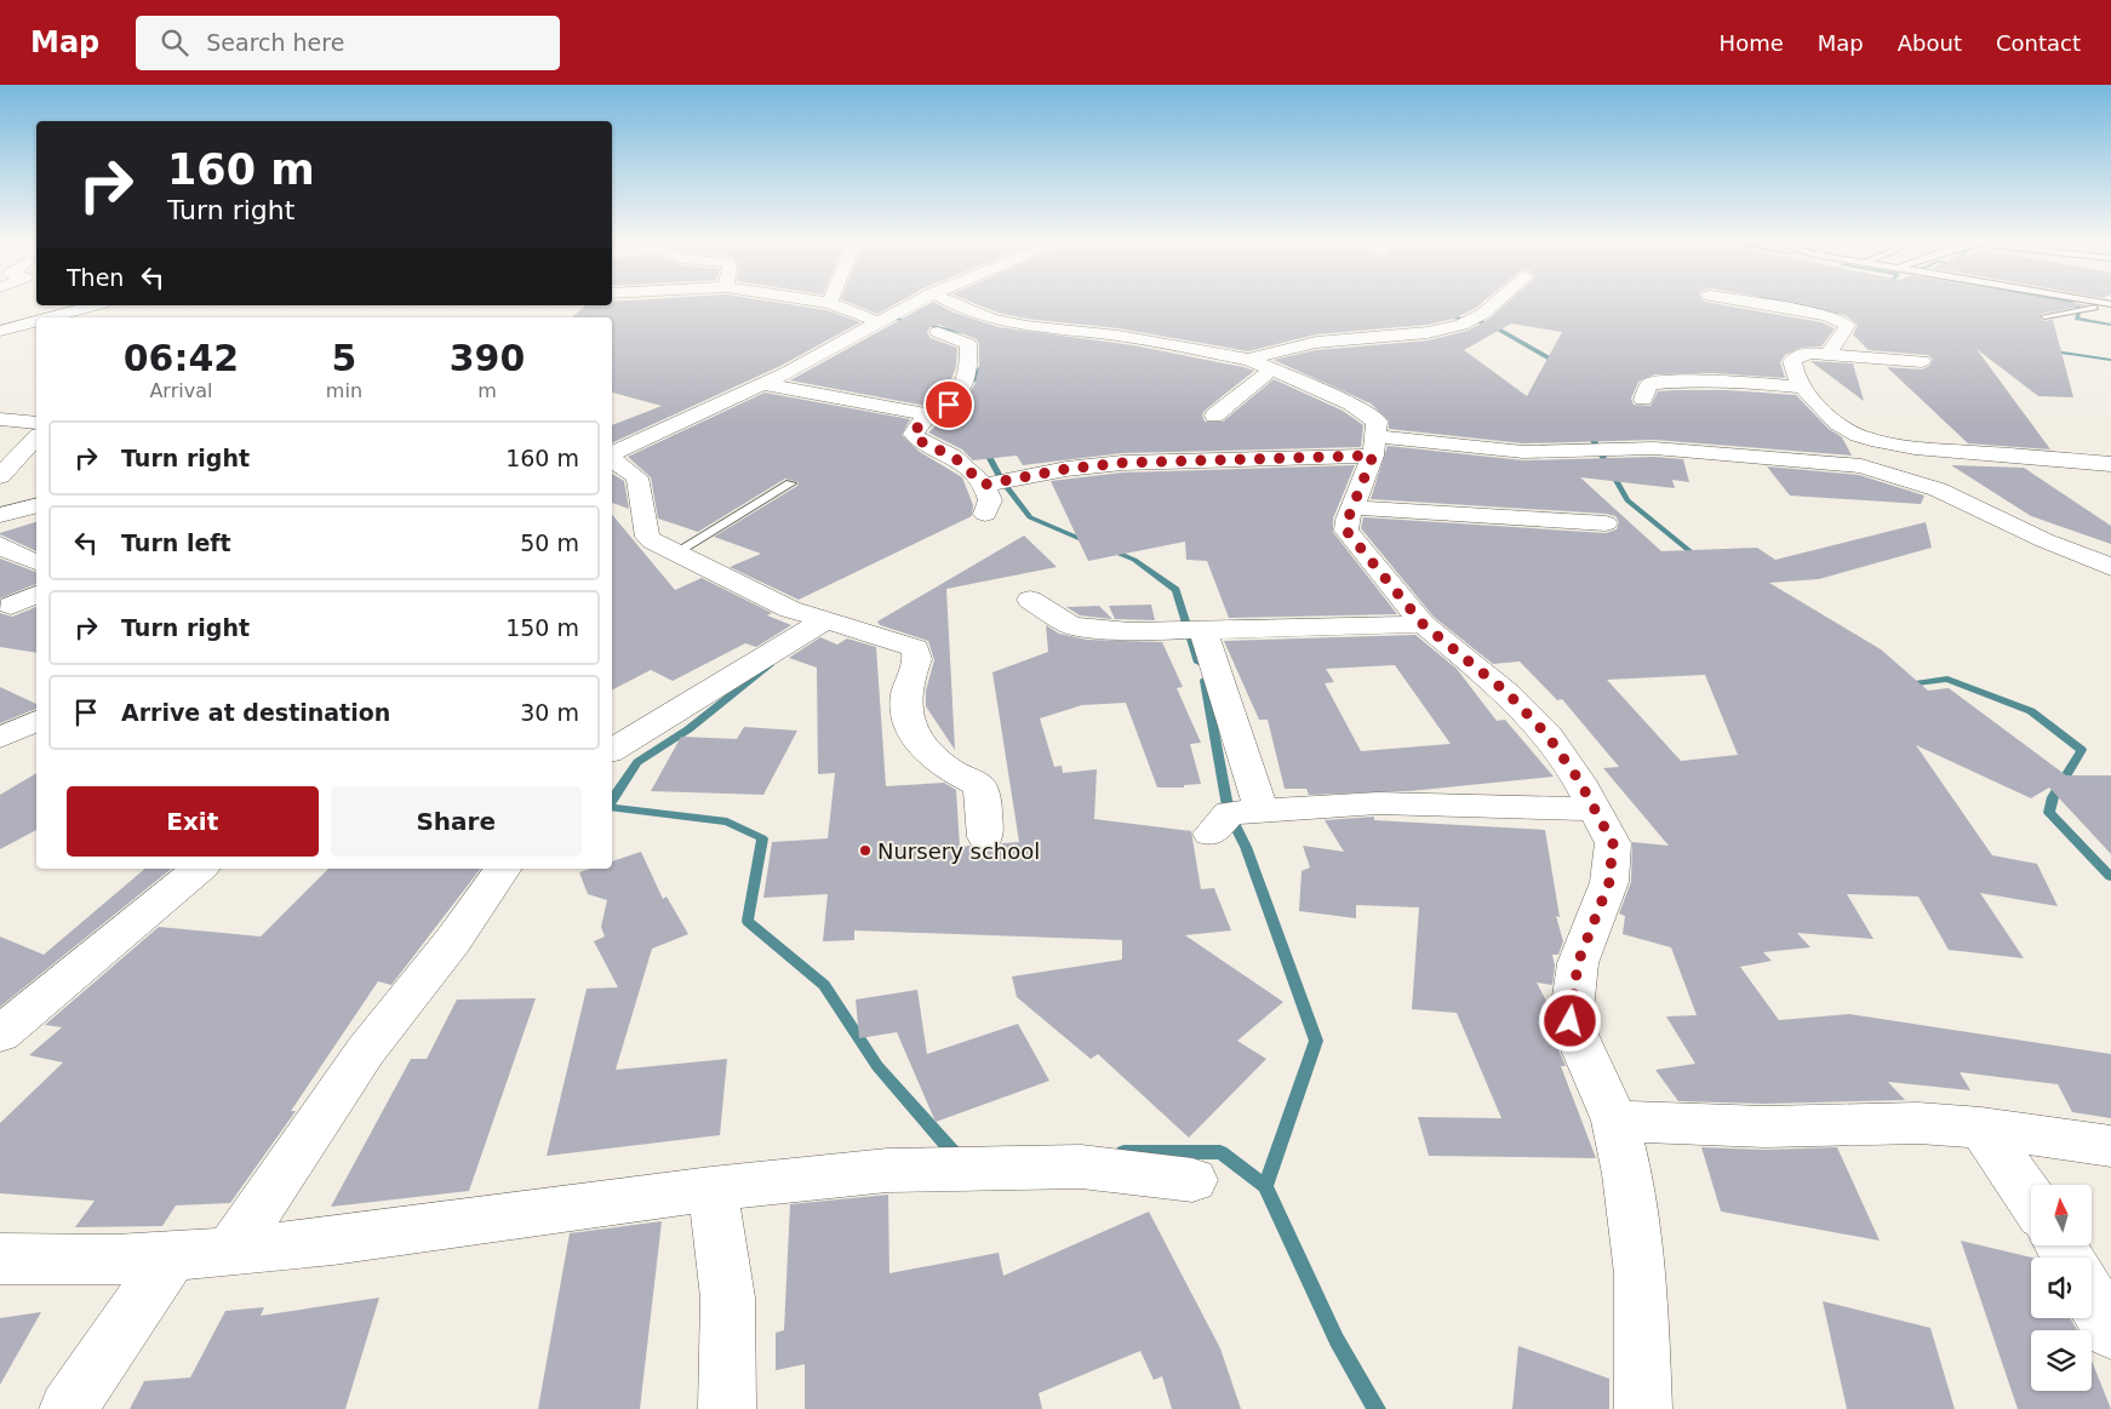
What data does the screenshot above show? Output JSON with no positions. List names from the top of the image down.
{
  "places": ["Nursery school"],
  "north": "top",
  "page": {
    "header": "Map",
    "search": "Search here",
    "nav": [
      "Home",
      "Map",
      "About",
      "Contact"
    ],
    "turn": ["160 m", "Turn right"],
    "then": "Then",
    "eta": [
      "06:42",
      "Arrival",
      "5",
      "min",
      "390",
      "m"
    ],
    "list": [
      {
        "name": "Turn right",
        "value": "160 m"
      },
      {
        "name": "Turn left",
        "value": "50 m"
      },
      {
        "name": "Turn right",
        "value": "150 m"
      },
      {
        "name": "Arrive at destination",
        "value": "30 m"
      }
    ],
    "buttons": ["Exit", "Share"]
  }
}
